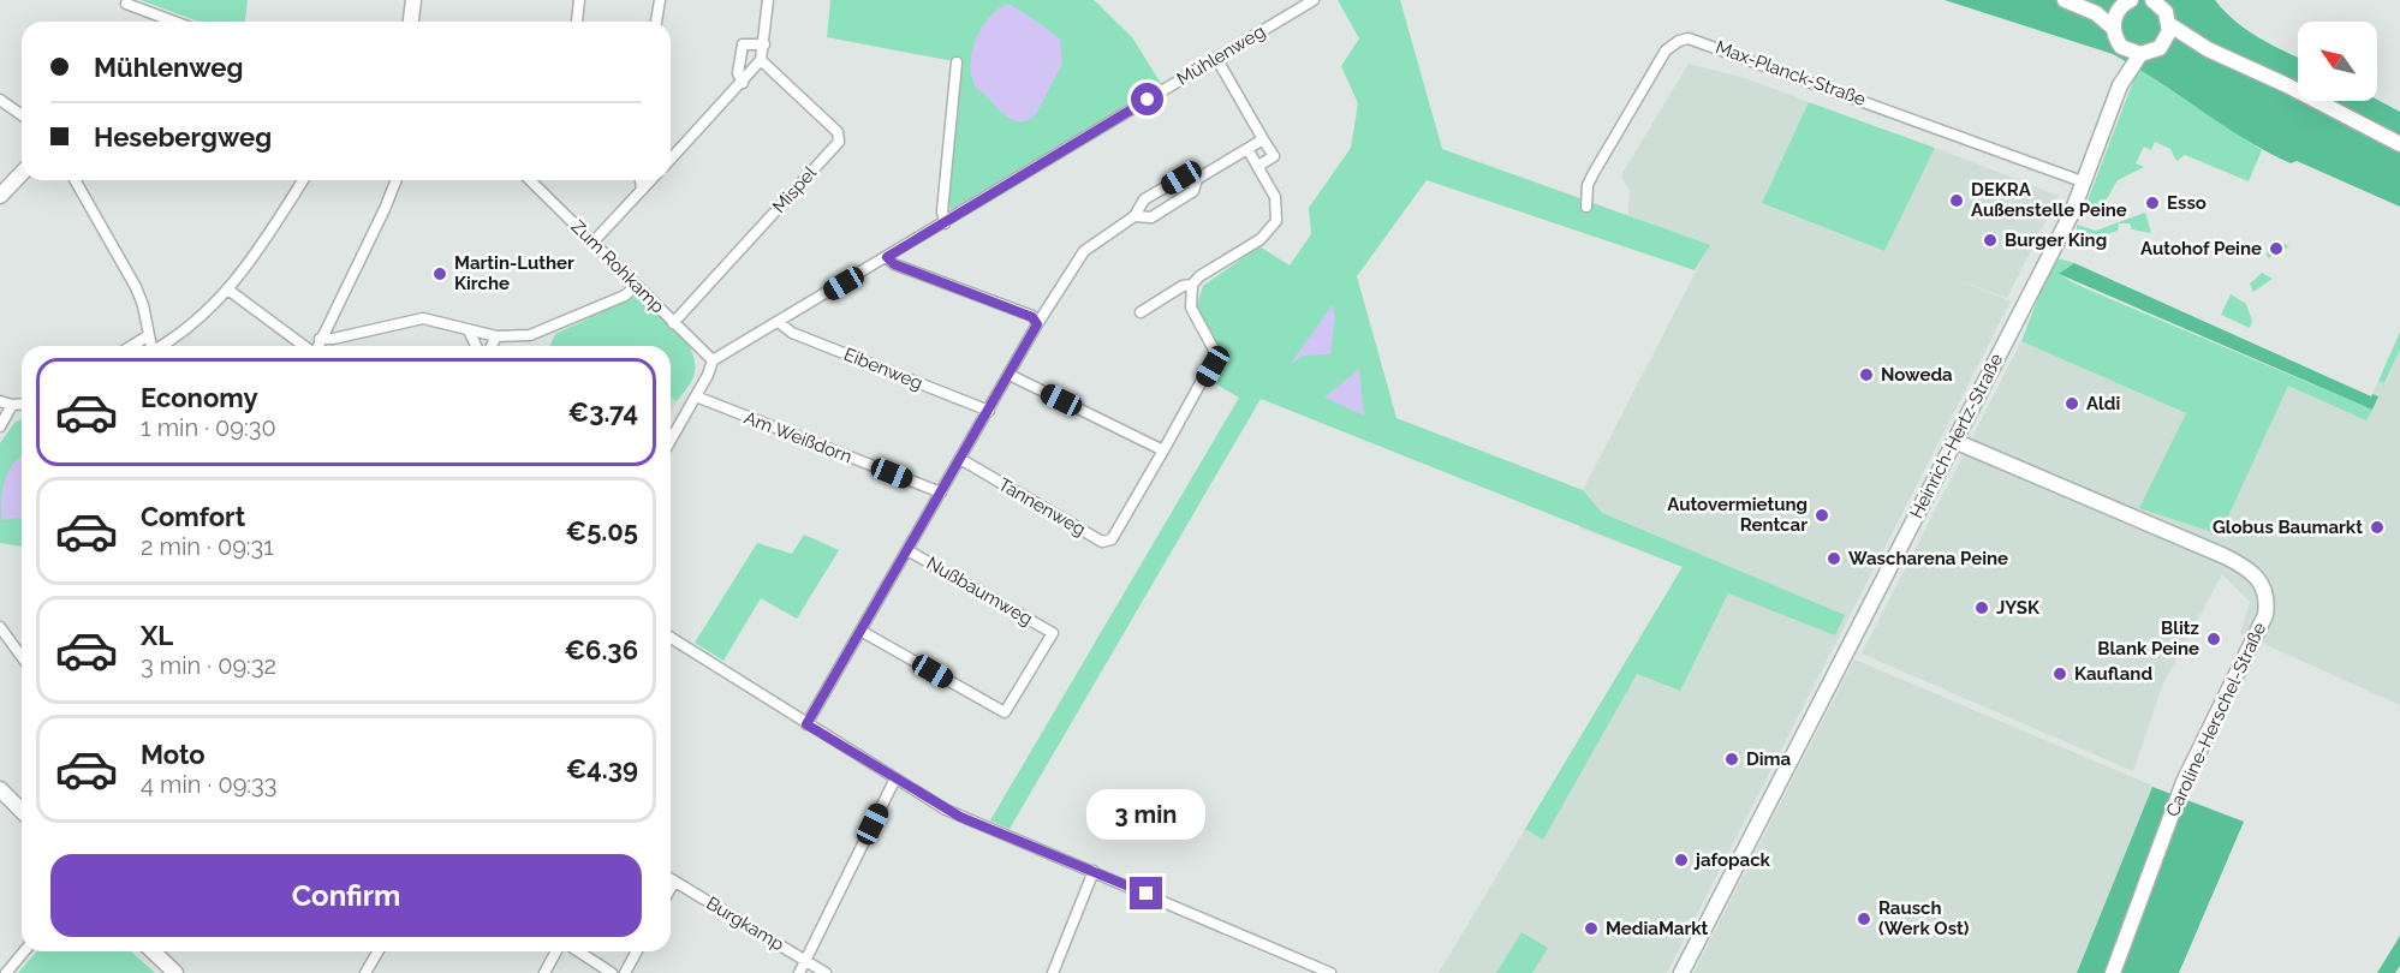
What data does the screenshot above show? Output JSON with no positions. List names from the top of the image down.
{
  "streets": {
    "street": [
      "Mühlenweg",
      "Max-Planck-Straße",
      "Mispel",
      "Zum Rohkamp",
      "Eibenweg",
      "Heinrich-Hertz-Straße",
      "Am Weißdorn",
      "Tannenweg",
      "Nußbaumweg",
      "Caroline-Herschel-Straße",
      "Burgkamp"
    ]
  },
  "crossings": [
    ["Mühlenweg", "Zum Rohkamp"],
    ["Mühlenweg", "Eibenweg"],
    ["Max-Planck-Straße", "Heinrich-Hertz-Straße"],
    ["Mispel", "Zum Rohkamp"],
    ["Heinrich-Hertz-Straße", "Caroline-Herschel-Straße"]
  ],
  "places": [
    "DEKRA Außenstelle Peine",
    "Esso",
    "Burger King",
    "Autohof Peine",
    "Martin-Luther Kirche",
    "Noweda",
    "Aldi",
    "Autovermietung Rentcar",
    "Globus Baumarkt",
    "Wascharena Peine",
    "JYSK",
    "Blitz Blank Peine",
    "Kaufland",
    "Dima",
    "jafopack",
    "Rausch (Werk Ost)",
    "MediaMarkt"
  ],
  "north": "top left",
  "page": {
    "banner": ["Mühlenweg", "Hesebergweg"],
    "list": [
      {
        "name": "Economy",
        "note": "1 min · 09:30",
        "value": "€3.74"
      },
      {
        "name": "Comfort",
        "note": "2 min · 09:31",
        "value": "€5.05"
      },
      {
        "name": "XL",
        "note": "3 min · 09:32",
        "value": "€6.36"
      },
      {
        "name": "Moto",
        "note": "4 min · 09:33",
        "value": "€4.39"
      }
    ],
    "bubble": "3 min",
    "buttons": "Confirm"
  }
}
